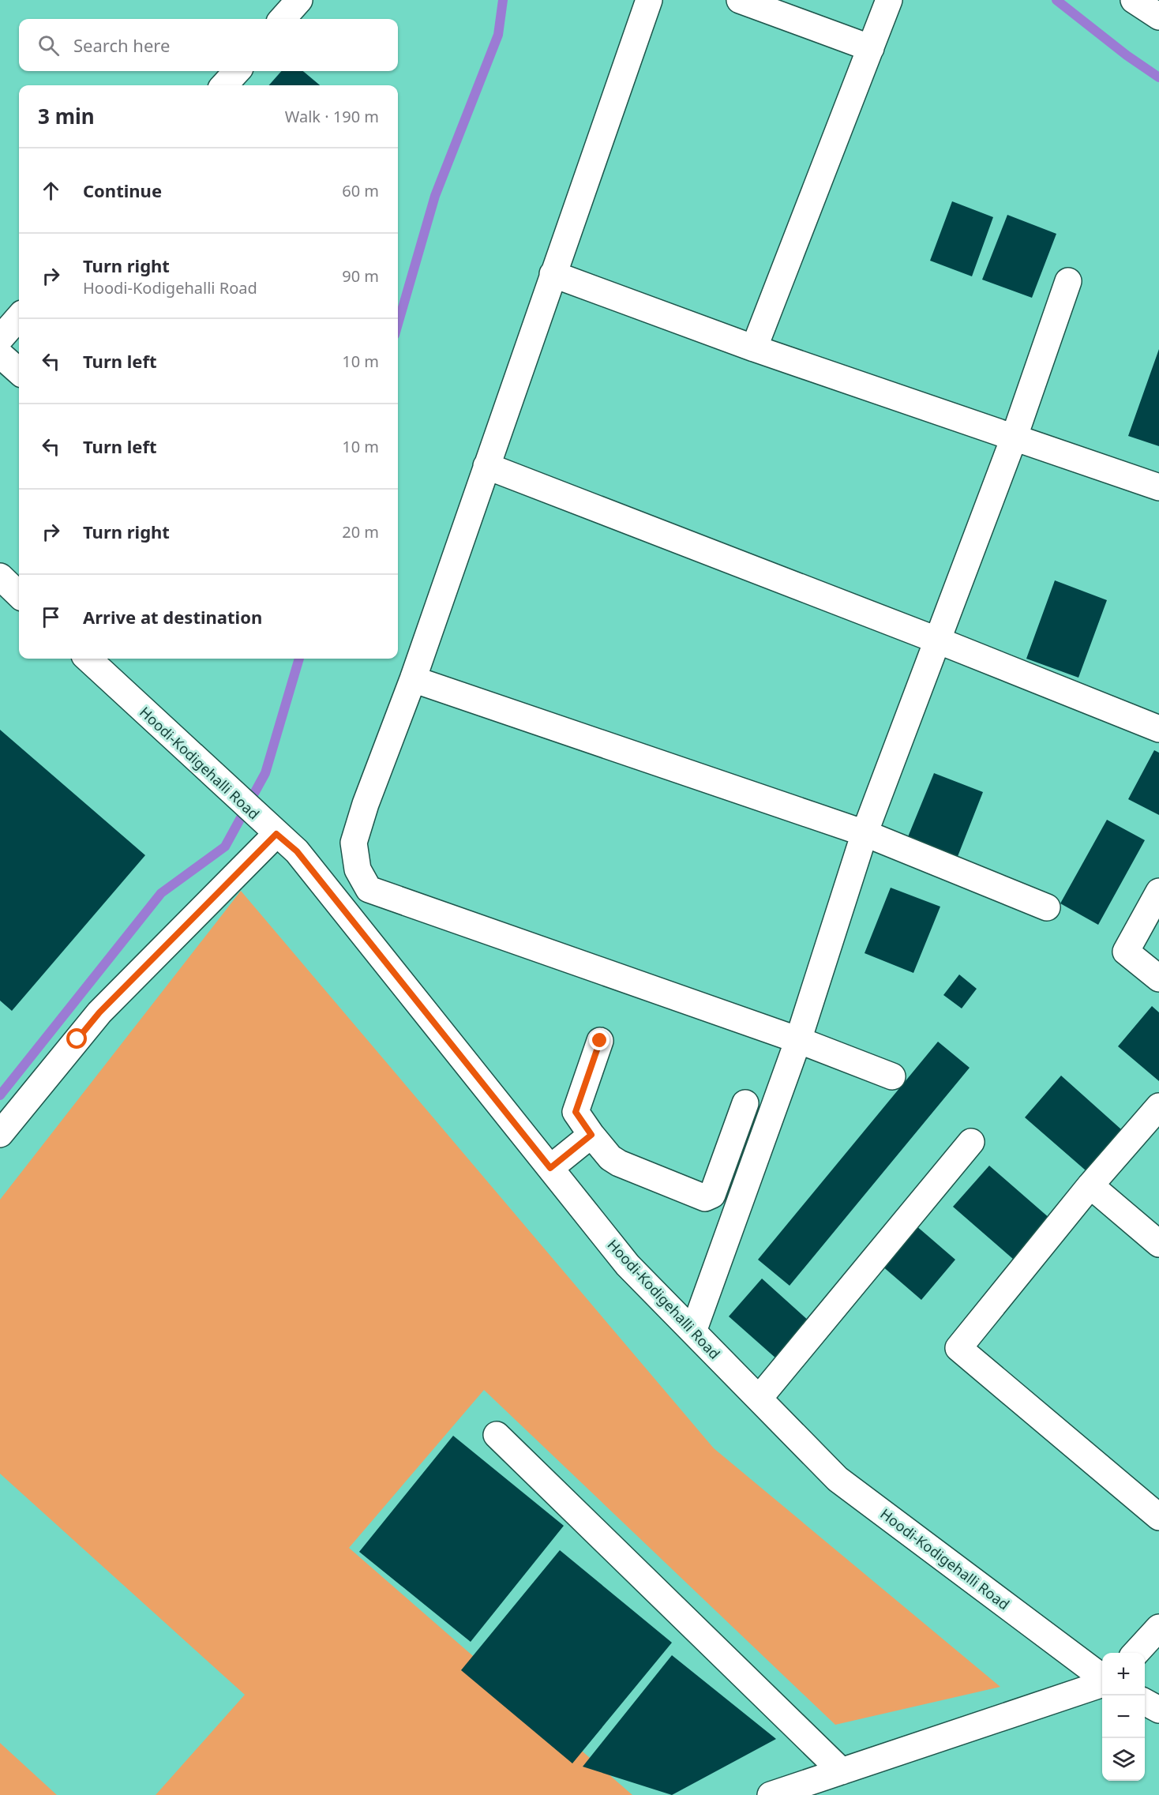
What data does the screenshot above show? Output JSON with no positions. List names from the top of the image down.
{
  "streets": {
    "street": ["Hoodi-Kodigehalli Road"]
  },
  "page": {
    "search": "Search here",
    "heading": ["3 min", "Walk · 190 m"],
    "list": [
      ["Continue", "60 m"],
      ["Turn right", "Hoodi-Kodigehalli Road", "90 m"],
      ["Turn left", "10 m"],
      ["Turn left", "10 m"],
      ["Turn right", "20 m"],
      "Arrive at destination"
    ],
    "map_buttons": ["+", "−"]
  }
}
